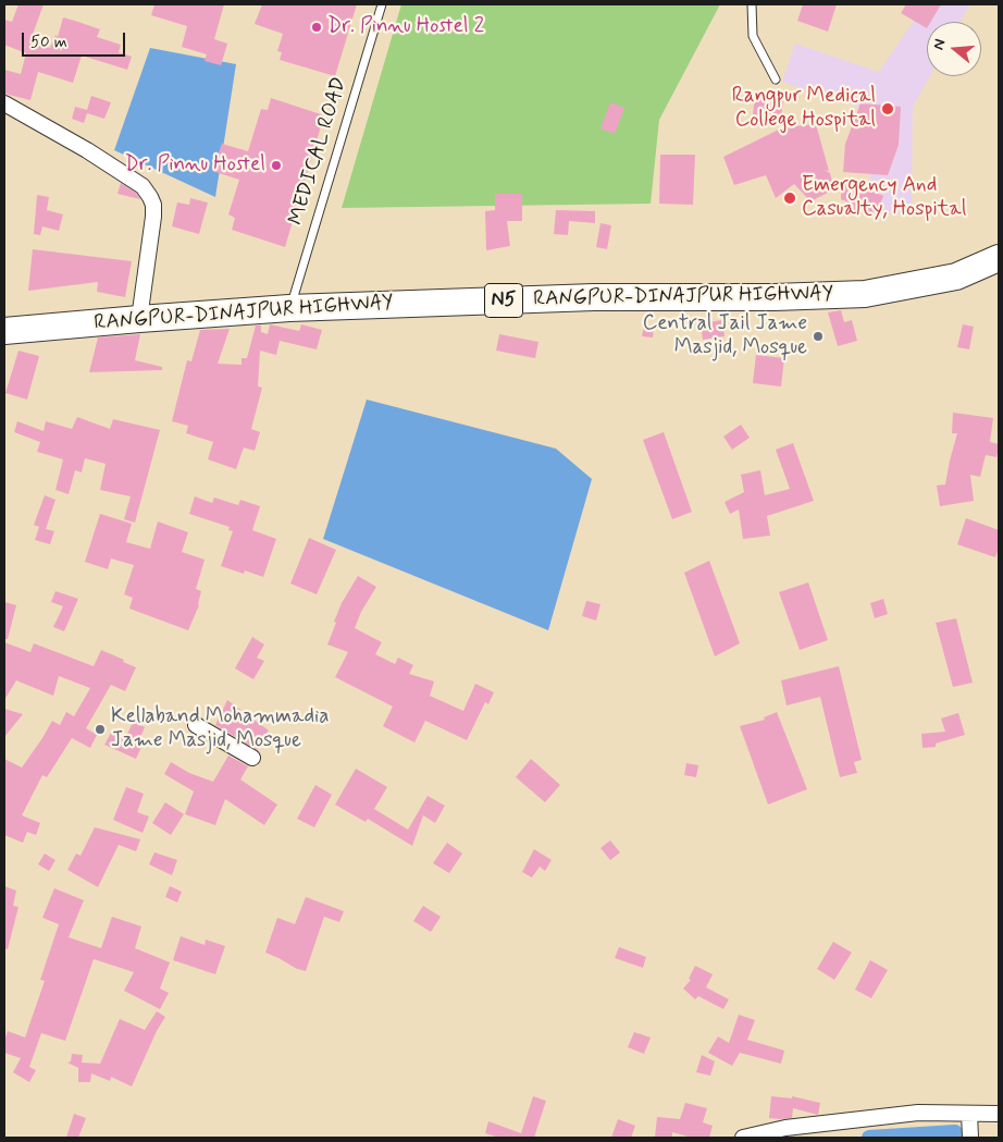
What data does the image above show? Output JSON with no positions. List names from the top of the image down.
{
  "streets": {
    "highway": ["RANGPUR-DINAJPUR HIGHWAY", "N5"],
    "lane": ["MEDICAL ROAD"]
  },
  "crossings": [
    ["MEDICAL ROAD", "RANGPUR-DINAJPUR HIGHWAY"]
  ],
  "places": [
    "Dr. Pinnu Hostel 2",
    "Rangpur Medical College Hospital",
    "Dr. Pinnu Hostel",
    "Emergency And Casualty, Hospital",
    "Central Jail Jame Masjid, Mosque",
    "Kellaband Mohammadia Jame Masjid, Mosque"
  ],
  "scale_bar": "50 m",
  "north": "left"
}
